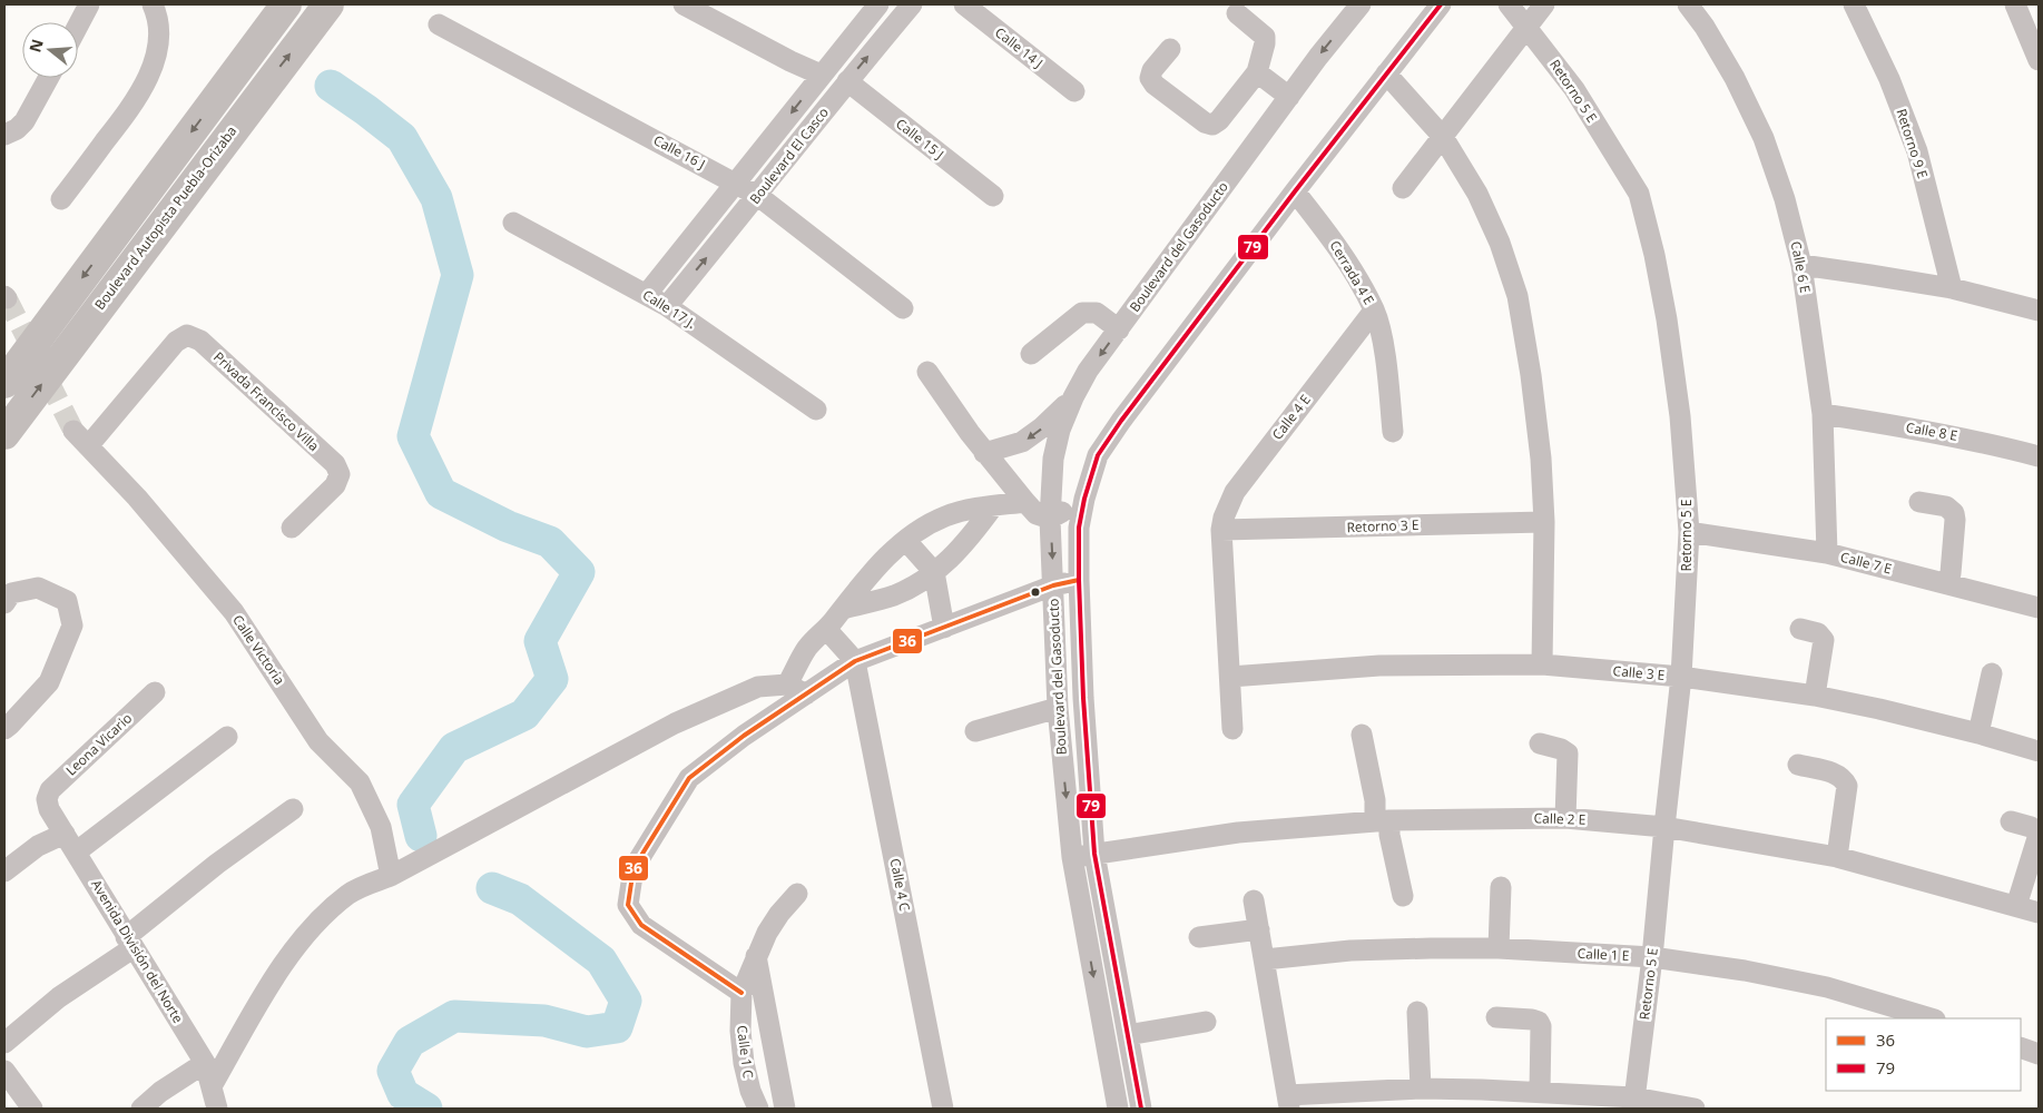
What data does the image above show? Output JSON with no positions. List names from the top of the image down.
{
  "streets": {
    "highway": ["Boulevard Autopista Puebla-Orizaba"],
    "street": [
      "Calle 14 J",
      "Retorno 5 E",
      "Calle 15 J",
      "Retorno 9 E",
      "Calle 16 J",
      "Boulevard El Casco",
      "Boulevard del Gasoducto",
      "Calle 6 E",
      "Cerrada 4 E",
      "Calle 17 J.",
      "Privada Francisco Villa",
      "Calle 4 E",
      "Calle 8 E",
      "Retorno 3 E",
      "Calle 7 E",
      "Calle Victoria",
      "Calle 3 E",
      "Leona Vicario",
      "Calle 2 E",
      "Calle 4 C",
      "Avenida División del Norte",
      "Calle 1 E",
      "Calle 1 C"
    ]
  },
  "crossings": [
    ["Retorno 5 E", "Calle 7 E"],
    ["Retorno 5 E", "Calle 3 E"],
    ["Retorno 5 E", "Calle 2 E"],
    ["Retorno 5 E", "Calle 1 E"],
    ["Calle 15 J", "Boulevard El Casco"],
    ["Calle 16 J", "Boulevard El Casco"],
    ["Boulevard El Casco", "Calle 17 J."],
    ["Boulevard del Gasoducto", "Cerrada 4 E"],
    ["Boulevard del Gasoducto", "Calle 2 E"],
    ["Calle 6 E", "Calle 8 E"],
    ["Calle 6 E", "Calle 7 E"],
    ["Cerrada 4 E", "Calle 4 E"],
    ["Privada Francisco Villa", "Calle Victoria"],
    ["Calle 4 E", "Retorno 3 E"],
    ["Leona Vicario", "Avenida División del Norte"]
  ],
  "lines": ["transit line 79", "transit line 36"],
  "legend": ["36", "79"],
  "north": "left"
}
